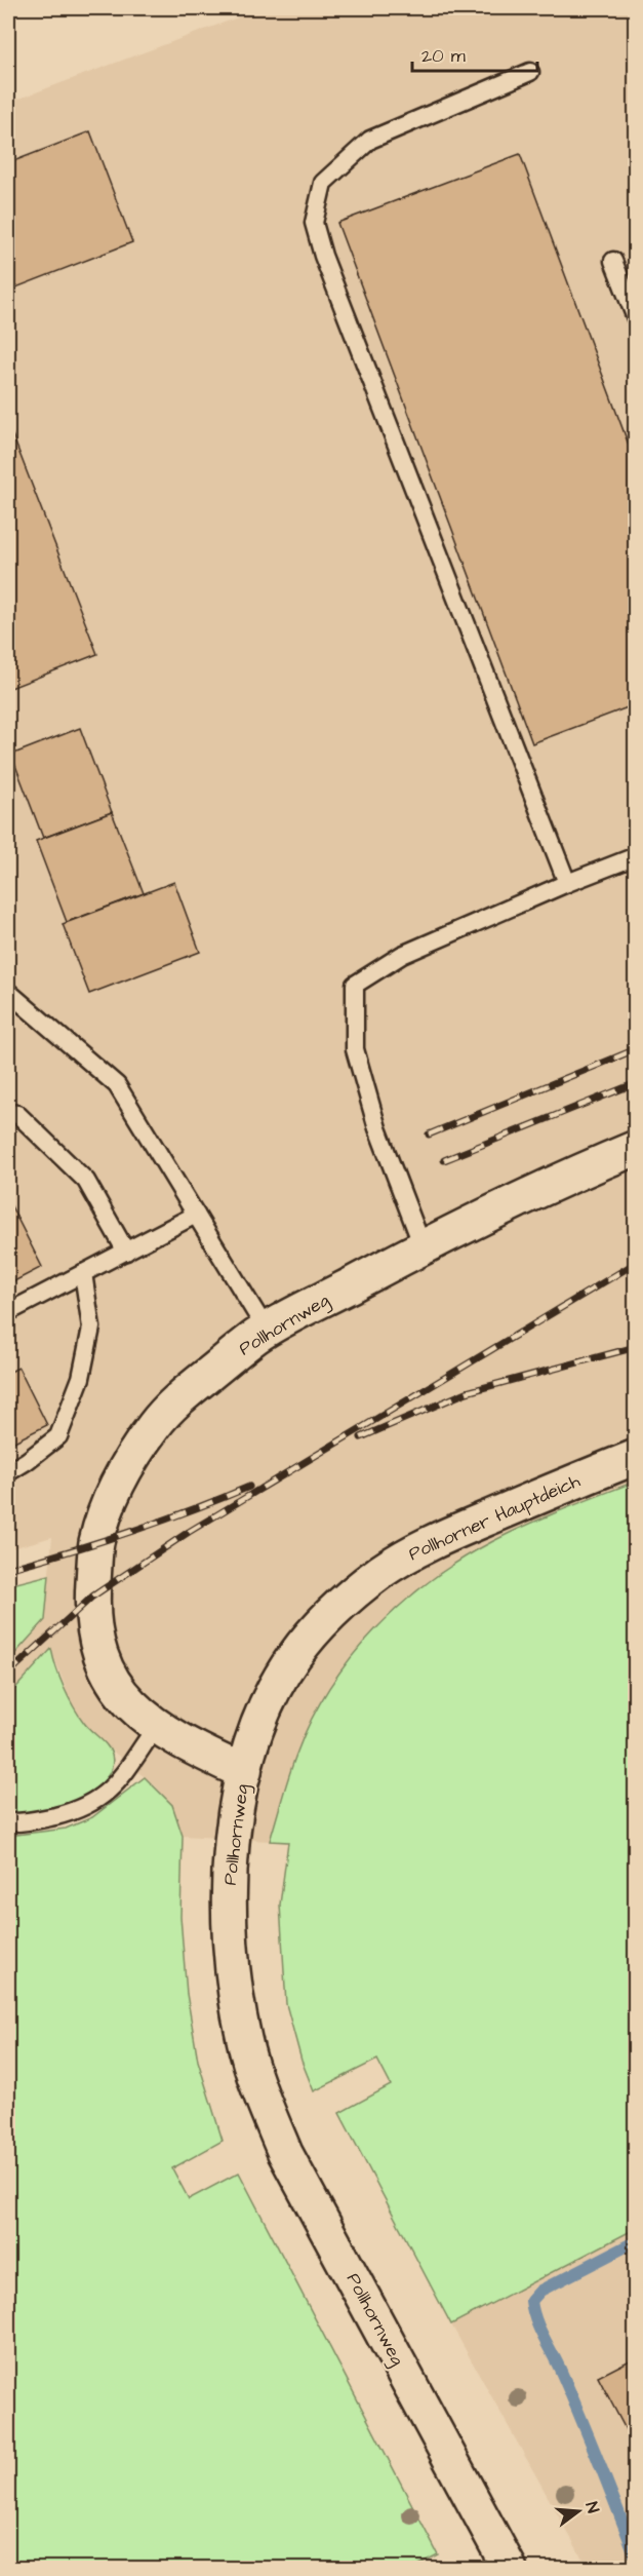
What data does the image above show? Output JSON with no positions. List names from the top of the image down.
{
  "streets": {
    "main road": ["Pollhornweg", "Pollhorner Hauptdeich"]
  },
  "crossings": [
    ["Pollhornweg", "Pollhorner Hauptdeich"]
  ],
  "scale_bar": "20 m",
  "north": "right"
}
